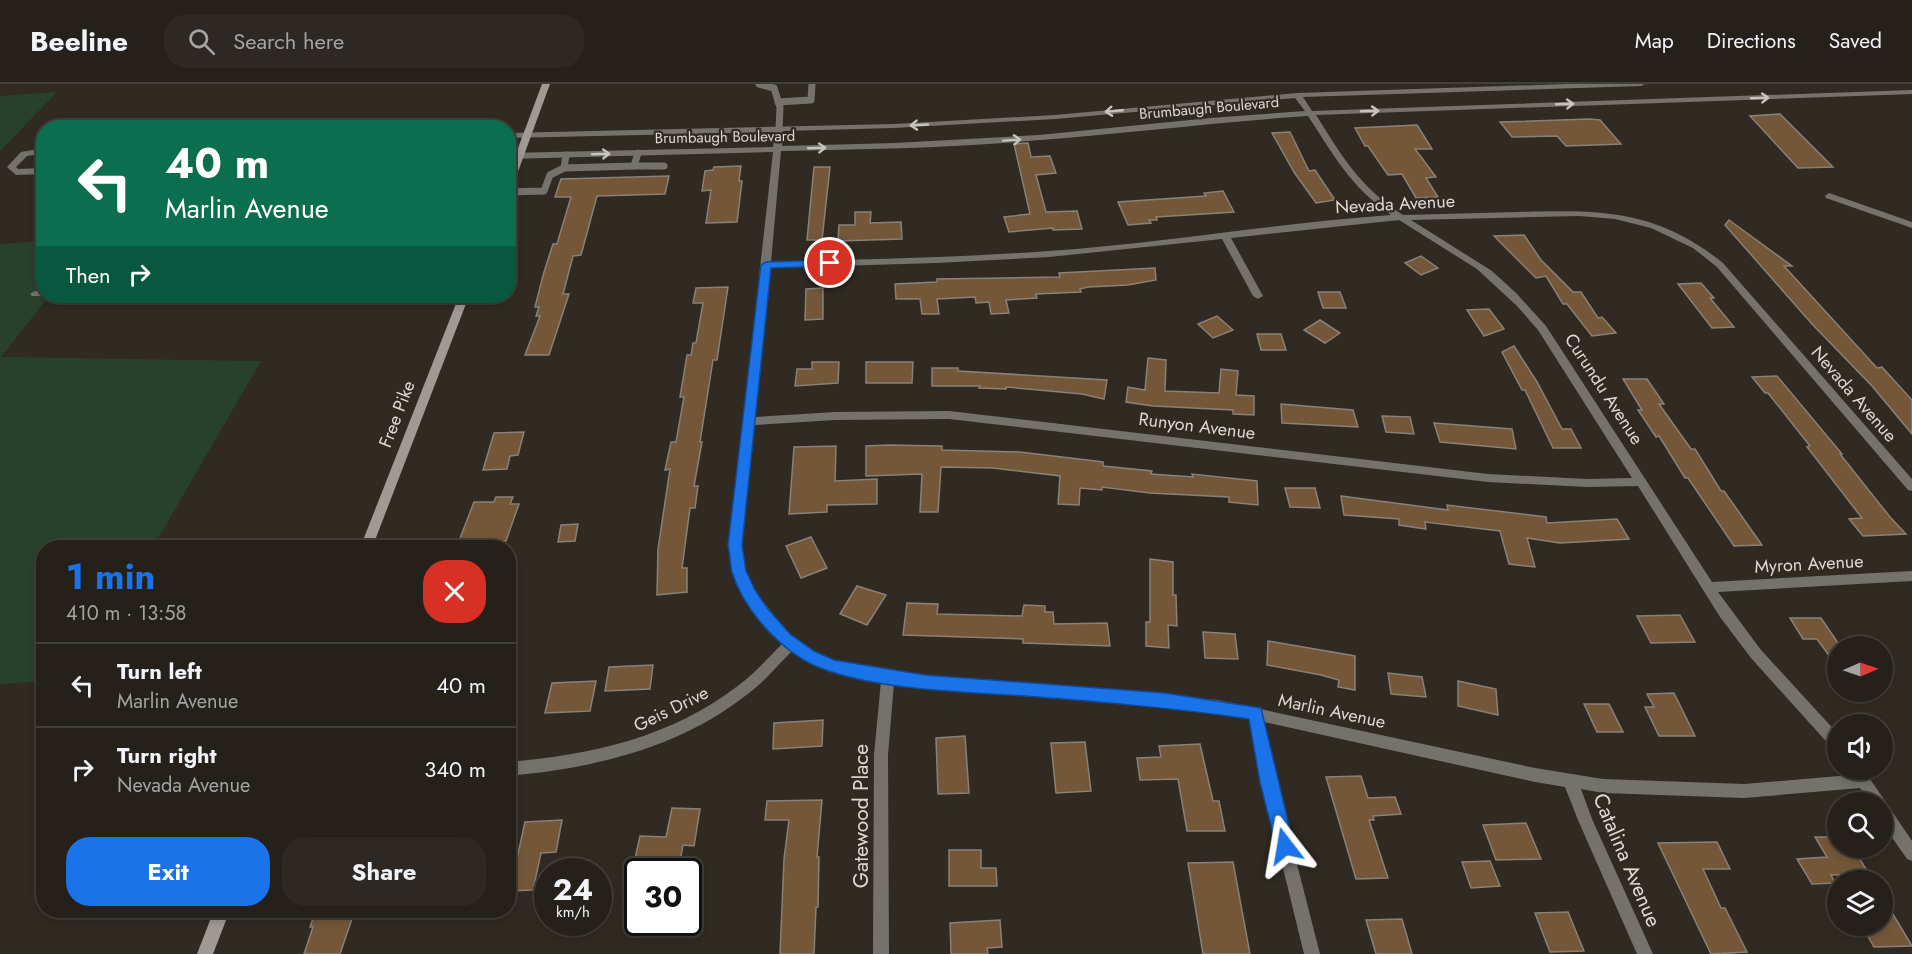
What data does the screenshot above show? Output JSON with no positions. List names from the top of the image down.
{
  "streets": {
    "main road": ["Free Pike"],
    "street": [
      "Brumbaugh Boulevard",
      "Nevada Avenue",
      "Curundu Avenue",
      "Runyon Avenue",
      "Myron Avenue",
      "Geis Drive",
      "Marlin Avenue",
      "Gatewood Place",
      "Catalina Avenue"
    ]
  },
  "crossings": [
    ["Brumbaugh Boulevard", "Curundu Avenue"],
    ["Brumbaugh Boulevard", "Marlin Avenue"],
    ["Nevada Avenue", "Curundu Avenue"],
    ["Nevada Avenue", "Marlin Avenue"],
    ["Curundu Avenue", "Runyon Avenue"],
    ["Curundu Avenue", "Myron Avenue"],
    ["Runyon Avenue", "Marlin Avenue"],
    ["Geis Drive", "Marlin Avenue"],
    ["Marlin Avenue", "Gatewood Place"],
    ["Marlin Avenue", "Catalina Avenue"]
  ],
  "north": "right",
  "page": {
    "header": "Beeline",
    "search": "Search here",
    "nav": ["Map", "Directions", "Saved"],
    "turn": ["40 m", "Marlin Avenue"],
    "then": "Then",
    "heading": ["1 min", "410 m · 13:58"],
    "list": [
      {
        "name": "Turn left",
        "note": "Marlin Avenue",
        "value": "40 m"
      },
      {
        "name": "Turn right",
        "note": "Nevada Avenue",
        "value": "340 m"
      }
    ],
    "buttons": ["Exit", "Share"],
    "speed": "24 km/h",
    "limit": "30"
  }
}
